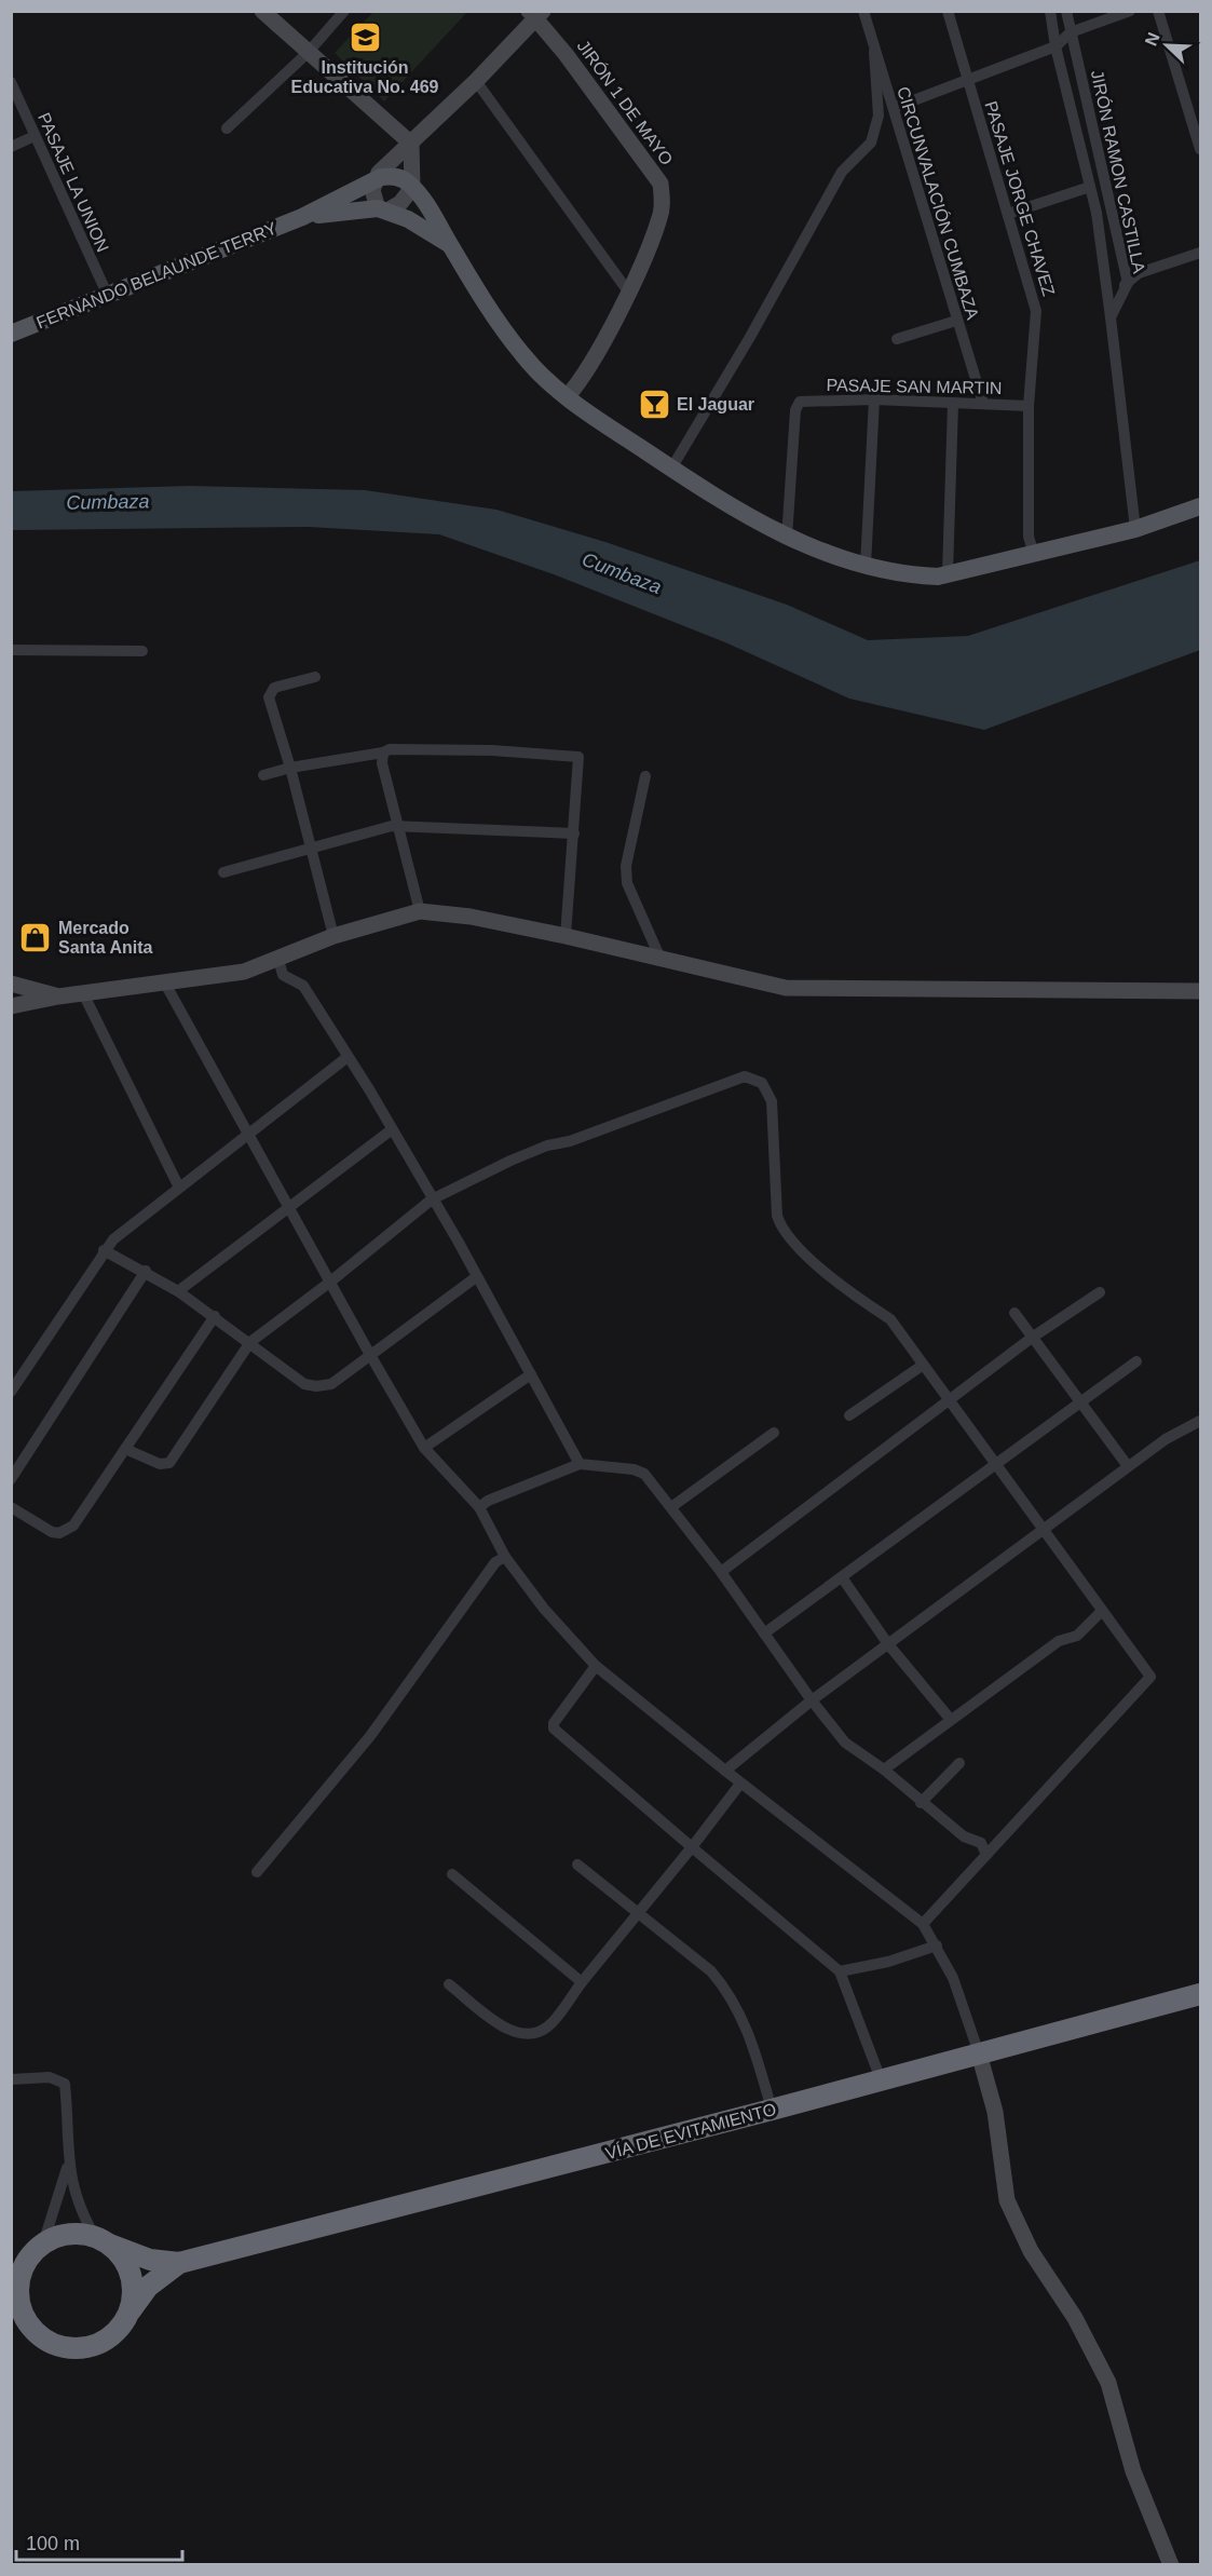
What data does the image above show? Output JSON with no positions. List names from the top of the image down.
{
  "streets": {
    "highway": ["VÍA DE EVITAMIENTO"],
    "main road": ["FERNANDO BELAUNDE TERRY"],
    "street": [
      "JIRÓN 1 DE MAYO",
      "JIRÓN RAMON CASTILLA",
      "PASAJE LA UNION",
      "PASAJE JORGE CHAVEZ",
      "CIRCUNVALACIÓN CUMBAZA",
      "PASAJE SAN MARTIN"
    ]
  },
  "crossings": [
    ["PASAJE LA UNION", "FERNANDO BELAUNDE TERRY"],
    ["PASAJE JORGE CHAVEZ", "PASAJE SAN MARTIN"],
    ["CIRCUNVALACIÓN CUMBAZA", "PASAJE SAN MARTIN"]
  ],
  "water": ["Cumbaza"],
  "places": {
    "school or university": ["Institución Educativa No. 469"],
    "bar": ["El Jaguar"],
    "shop": ["Mercado Santa Anita"]
  },
  "scale_bar": "100 m",
  "north": "top left"
}
